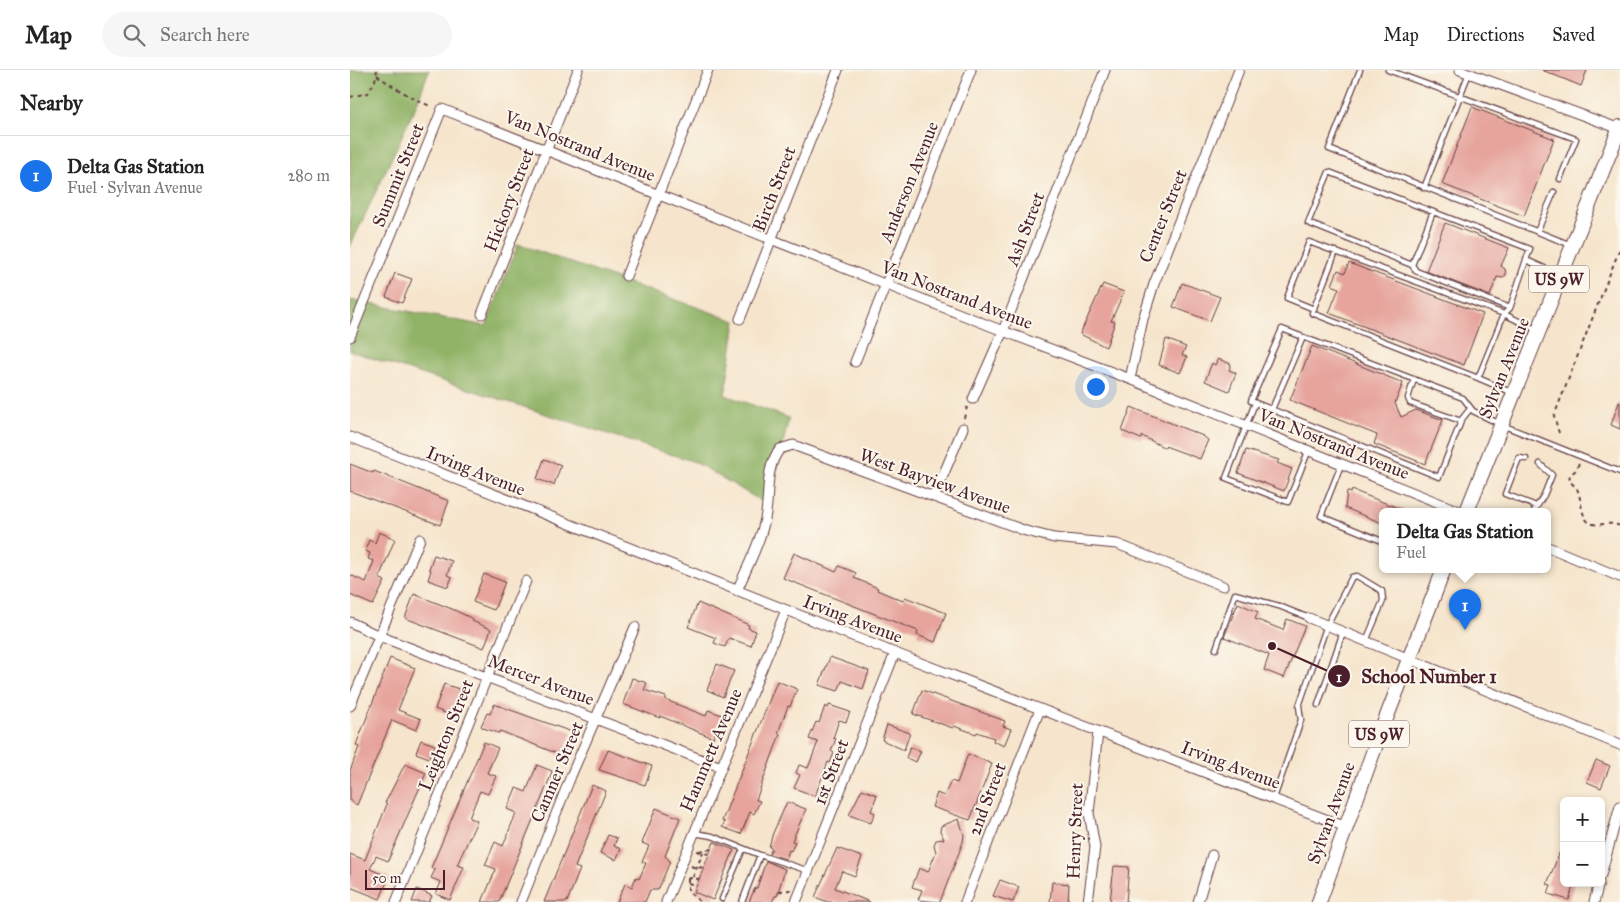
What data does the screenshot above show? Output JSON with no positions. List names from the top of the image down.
{
  "streets": {
    "main road": ["US 9W", "Sylvan Avenue"],
    "street": [
      "Van Nostrand Avenue",
      "Summit Street",
      "Anderson Avenue",
      "Birch Street",
      "Hickory Street",
      "Center Street",
      "Ash Street",
      "Irving Avenue",
      "West Bayview Avenue",
      "Mercer Avenue",
      "Leighton Street",
      "Hammett Avenue",
      "Camner Street",
      "1st Street",
      "2nd Street",
      "Henry Street"
    ]
  },
  "crossings": [
    ["Van Nostrand Avenue", "Summit Street"],
    ["Van Nostrand Avenue", "Anderson Avenue"],
    ["Van Nostrand Avenue", "Birch Street"],
    ["Van Nostrand Avenue", "Hickory Street"],
    ["Van Nostrand Avenue", "Center Street"],
    ["Van Nostrand Avenue", "Ash Street"],
    ["Sylvan Avenue", "Irving Avenue"],
    ["Irving Avenue", "West Bayview Avenue"],
    ["Irving Avenue", "Hammett Avenue"],
    ["Irving Avenue", "1st Street"],
    ["Irving Avenue", "2nd Street"],
    ["Irving Avenue", "Henry Street"],
    ["Mercer Avenue", "Leighton Street"],
    ["Mercer Avenue", "Hammett Avenue"],
    ["Mercer Avenue", "Camner Street"]
  ],
  "places": ["School Number 1"],
  "scale_bar": "50 m",
  "page": {
    "header": "Map",
    "search": "Search here",
    "nav": ["Map", "Directions", "Saved"],
    "heading": "Nearby",
    "list": [
      {
        "mark": "1",
        "name": "Delta Gas Station",
        "note": "Fuel · Sylvan Avenue",
        "value": "280 m"
      }
    ],
    "popup": ["Delta Gas Station", "Fuel"],
    "pins": "1",
    "map_buttons": ["+", "−"],
    "scale": "50 m"
  }
}
